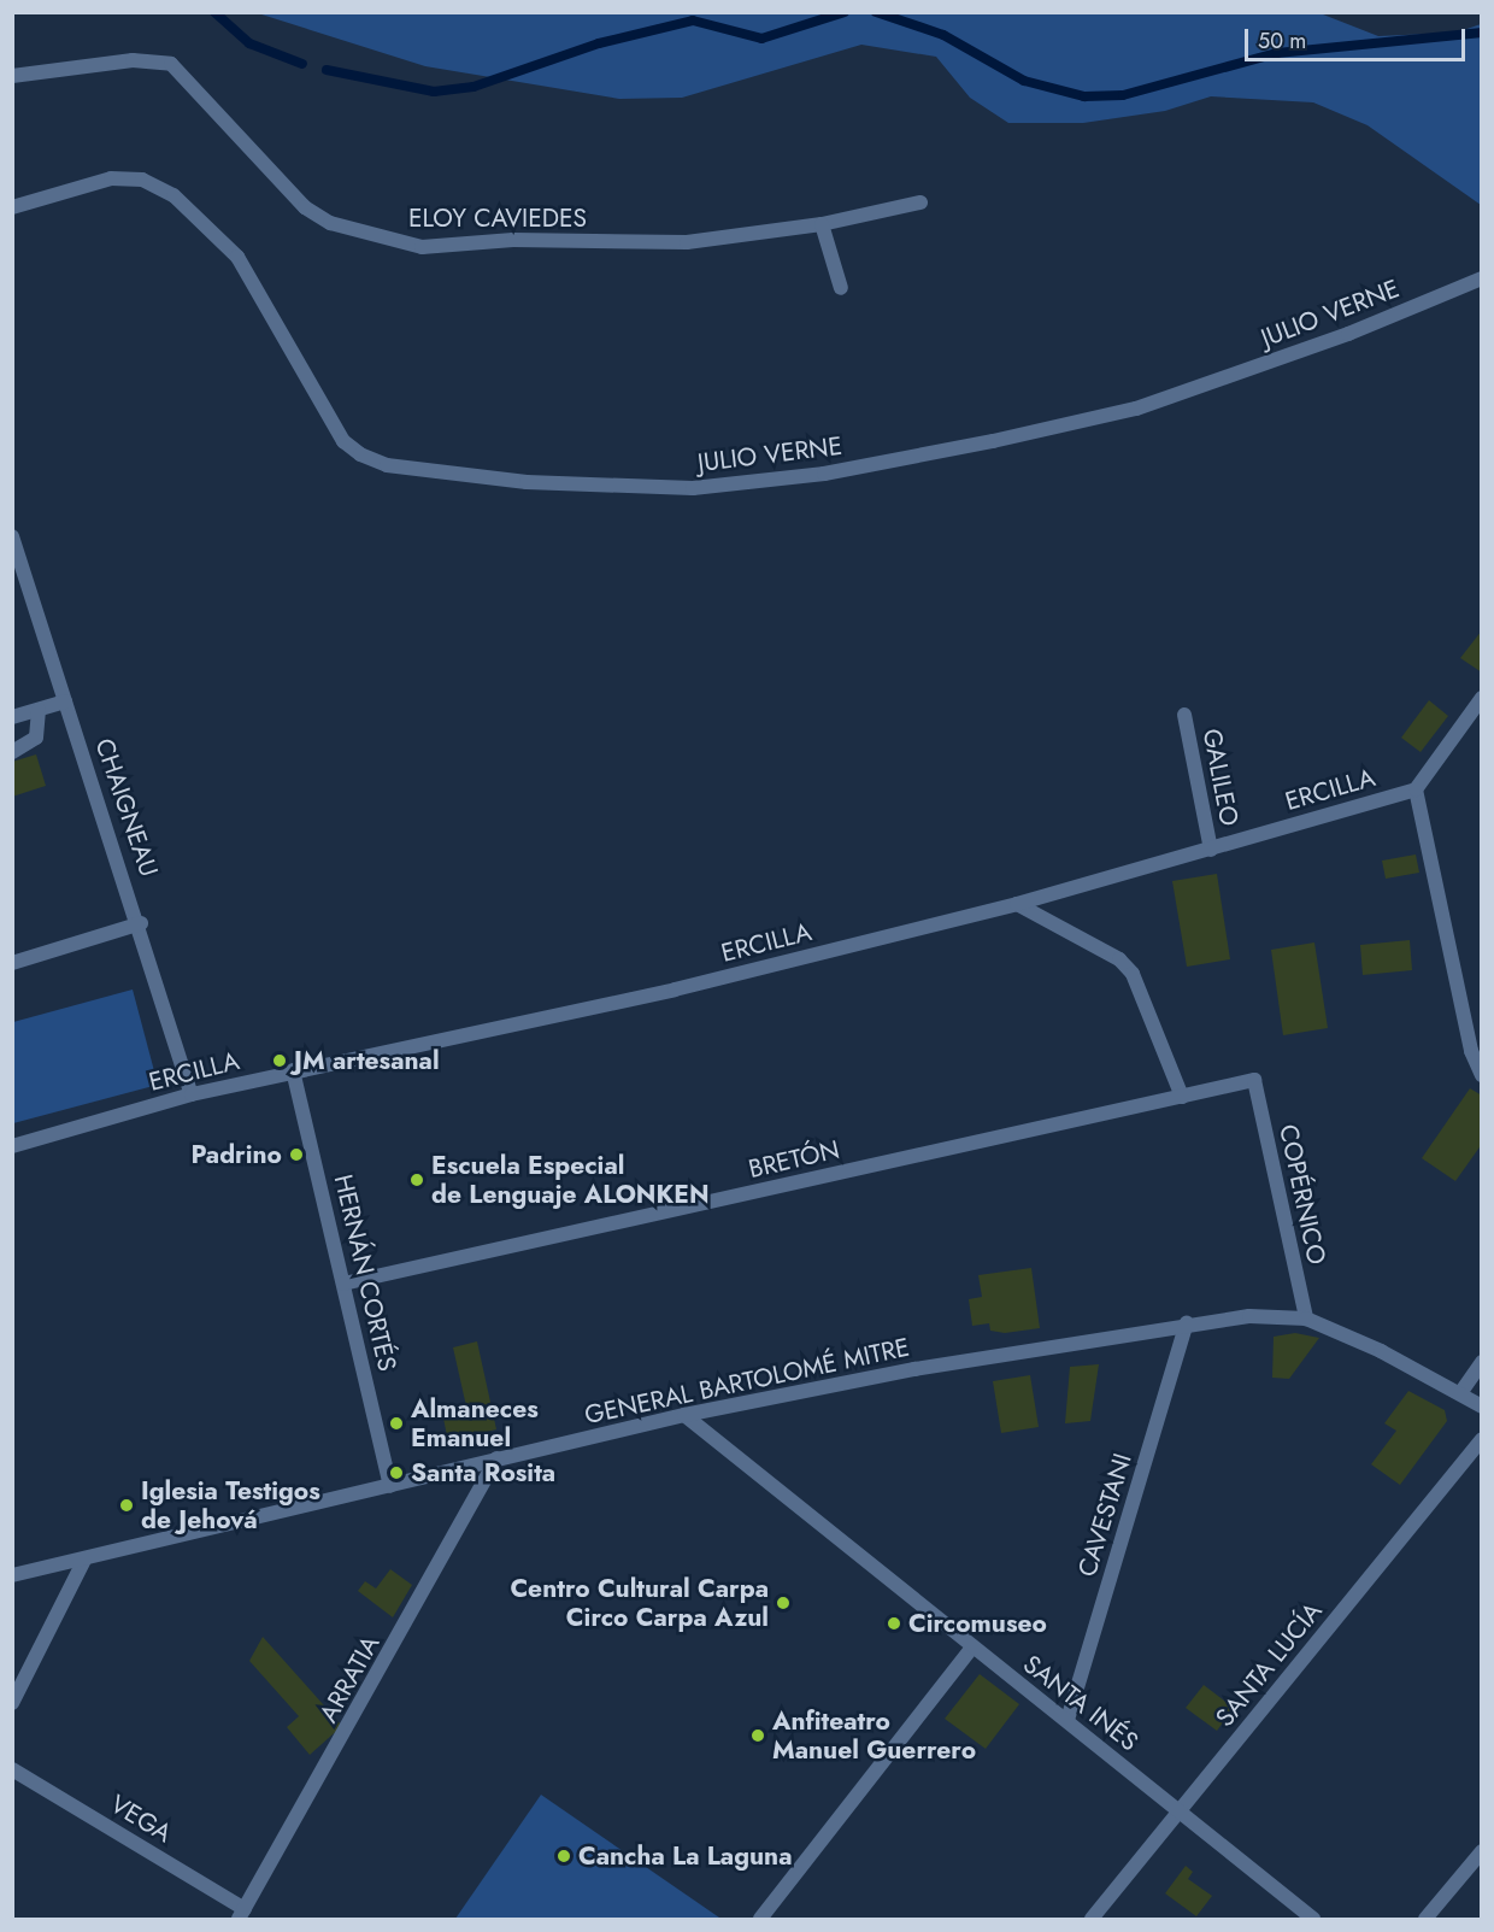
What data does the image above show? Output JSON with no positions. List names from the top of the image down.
{
  "streets": {
    "street": [
      "ELOY CAVIEDES",
      "JULIO VERNE",
      "GALILEO",
      "ERCILLA",
      "CHAIGNEAU",
      "BRETÓN",
      "COPÉRNICO",
      "HERNÁN CORTÉS",
      "GENERAL BARTOLOMÉ MITRE",
      "CAVESTANI",
      "SANTA LUCÍA",
      "ARRATIA",
      "SANTA INÉS",
      "VEGA"
    ]
  },
  "crossings": [
    ["GALILEO", "ERCILLA"],
    ["ERCILLA", "CHAIGNEAU"],
    ["ERCILLA", "HERNÁN CORTÉS"],
    ["BRETÓN", "COPÉRNICO"],
    ["BRETÓN", "HERNÁN CORTÉS"],
    ["COPÉRNICO", "GENERAL BARTOLOMÉ MITRE"],
    ["HERNÁN CORTÉS", "GENERAL BARTOLOMÉ MITRE"],
    ["GENERAL BARTOLOMÉ MITRE", "CAVESTANI"],
    ["GENERAL BARTOLOMÉ MITRE", "ARRATIA"],
    ["GENERAL BARTOLOMÉ MITRE", "SANTA INÉS"],
    ["CAVESTANI", "SANTA INÉS"],
    ["SANTA LUCÍA", "SANTA INÉS"],
    ["ARRATIA", "VEGA"]
  ],
  "places": [
    "JM artesanal",
    "Padrino",
    "Escuela Especial de Lenguaje ALONKEN",
    "Almaneces Emanuel",
    "Santa Rosita",
    "Iglesia Testigos de Jehová",
    "Centro Cultural Carpa Circo Carpa Azul",
    "Circomuseo",
    "Anfiteatro Manuel Guerrero",
    "Cancha La Laguna"
  ],
  "scale_bar": "50 m"
}
